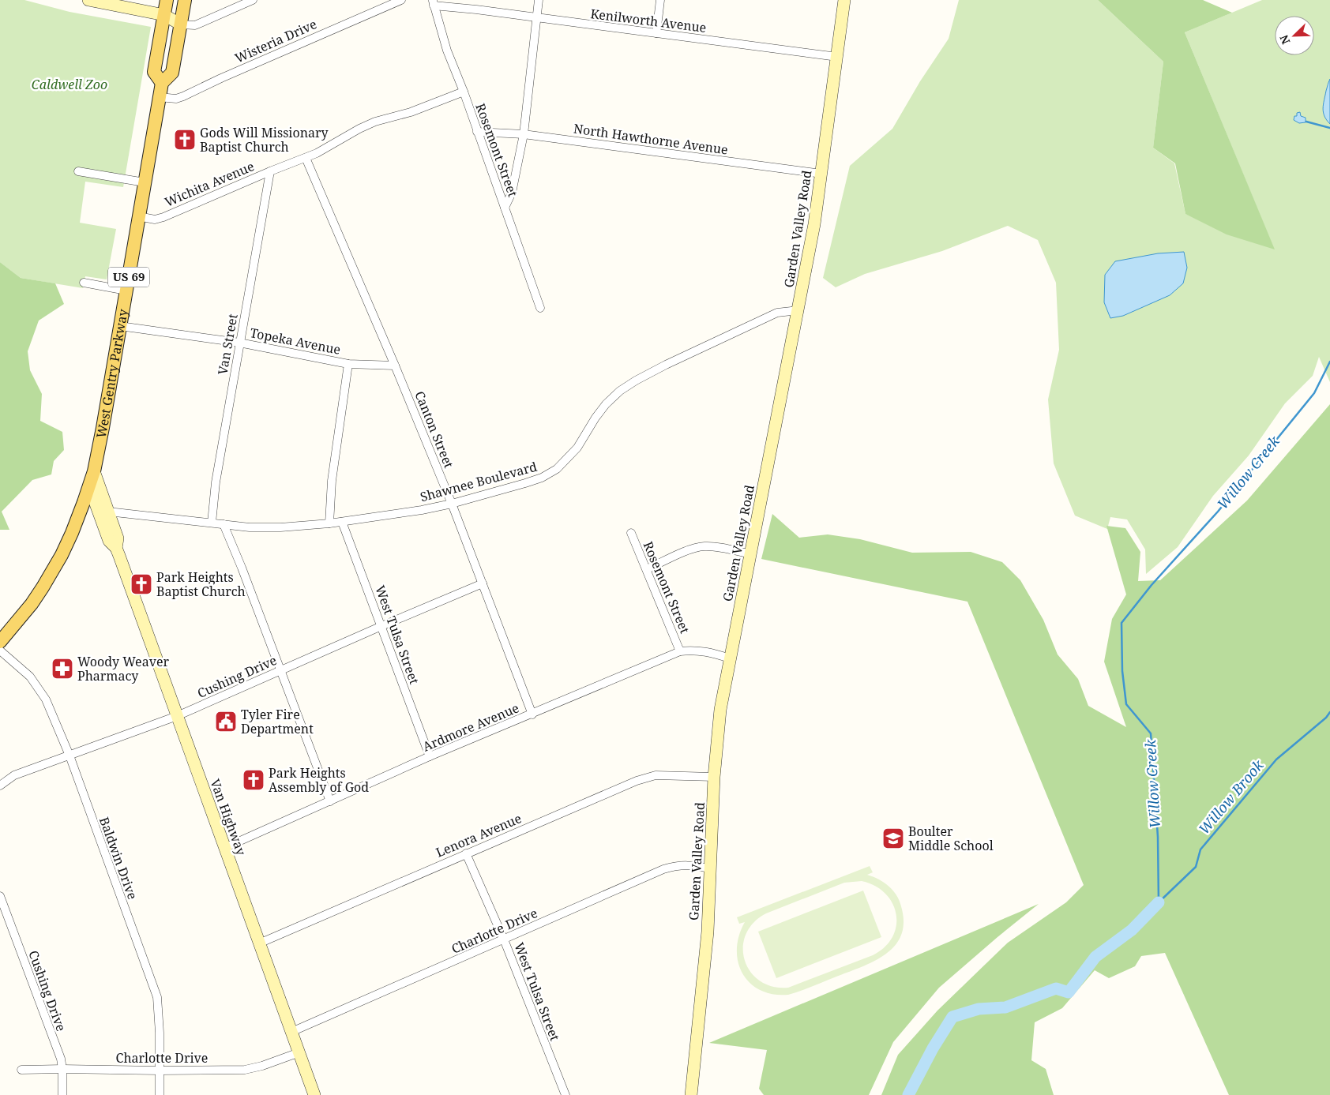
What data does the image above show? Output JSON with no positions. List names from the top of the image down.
{
  "streets": {
    "main road": ["US 69", "West Gentry Parkway"],
    "street": [
      "Kenilworth Avenue",
      "Wisteria Drive",
      "North Hawthorne Avenue",
      "Rosemont Street",
      "Wichita Avenue",
      "Garden Valley Road",
      "Topeka Avenue",
      "Van Street",
      "Canton Street",
      "Shawnee Boulevard",
      "West Tulsa Street",
      "Cushing Drive",
      "Ardmore Avenue",
      "Van Highway",
      "Lenora Avenue",
      "Baldwin Drive",
      "Charlotte Drive"
    ]
  },
  "crossings": [
    ["Kenilworth Avenue", "Rosemont Street"],
    ["Kenilworth Avenue", "Garden Valley Road"],
    ["Wisteria Drive", "West Gentry Parkway"],
    ["North Hawthorne Avenue", "Rosemont Street"],
    ["North Hawthorne Avenue", "Garden Valley Road"],
    ["Rosemont Street", "Wichita Avenue"],
    ["Rosemont Street", "Ardmore Avenue"],
    ["Wichita Avenue", "Van Street"],
    ["Wichita Avenue", "West Gentry Parkway"],
    ["Wichita Avenue", "Canton Street"],
    ["Garden Valley Road", "Shawnee Boulevard"],
    ["Garden Valley Road", "Ardmore Avenue"],
    ["Garden Valley Road", "Lenora Avenue"],
    ["Garden Valley Road", "Charlotte Drive"],
    ["Topeka Avenue", "Van Street"],
    ["Topeka Avenue", "West Gentry Parkway"],
    ["Topeka Avenue", "Canton Street"],
    ["Van Street", "Shawnee Boulevard"],
    ["West Gentry Parkway", "Van Highway"],
    ["Canton Street", "Shawnee Boulevard"],
    ["Canton Street", "Cushing Drive"],
    ["Canton Street", "Ardmore Avenue"],
    ["Shawnee Boulevard", "West Tulsa Street"],
    ["Shawnee Boulevard", "Van Highway"],
    ["West Tulsa Street", "Cushing Drive"],
    ["West Tulsa Street", "Ardmore Avenue"],
    ["West Tulsa Street", "Lenora Avenue"],
    ["West Tulsa Street", "Charlotte Drive"],
    ["Cushing Drive", "Van Highway"],
    ["Cushing Drive", "Baldwin Drive"],
    ["Cushing Drive", "Charlotte Drive"],
    ["Ardmore Avenue", "Van Highway"],
    ["Van Highway", "Lenora Avenue"],
    ["Van Highway", "Charlotte Drive"],
    ["Baldwin Drive", "Charlotte Drive"]
  ],
  "water": ["Willow Creek", "Willow Brook"],
  "parks": ["Caldwell Zoo"],
  "places": {
    "church": ["Gods Will Missionary Baptist Church", "Park Heights Baptist Church", "Park Heights Assembly of God"],
    "pharmacy": ["Woody Weaver Pharmacy"],
    "public building": ["Tyler Fire Department"],
    "school or university": ["Boulter Middle School"]
  },
  "north": "bottom left"
}
